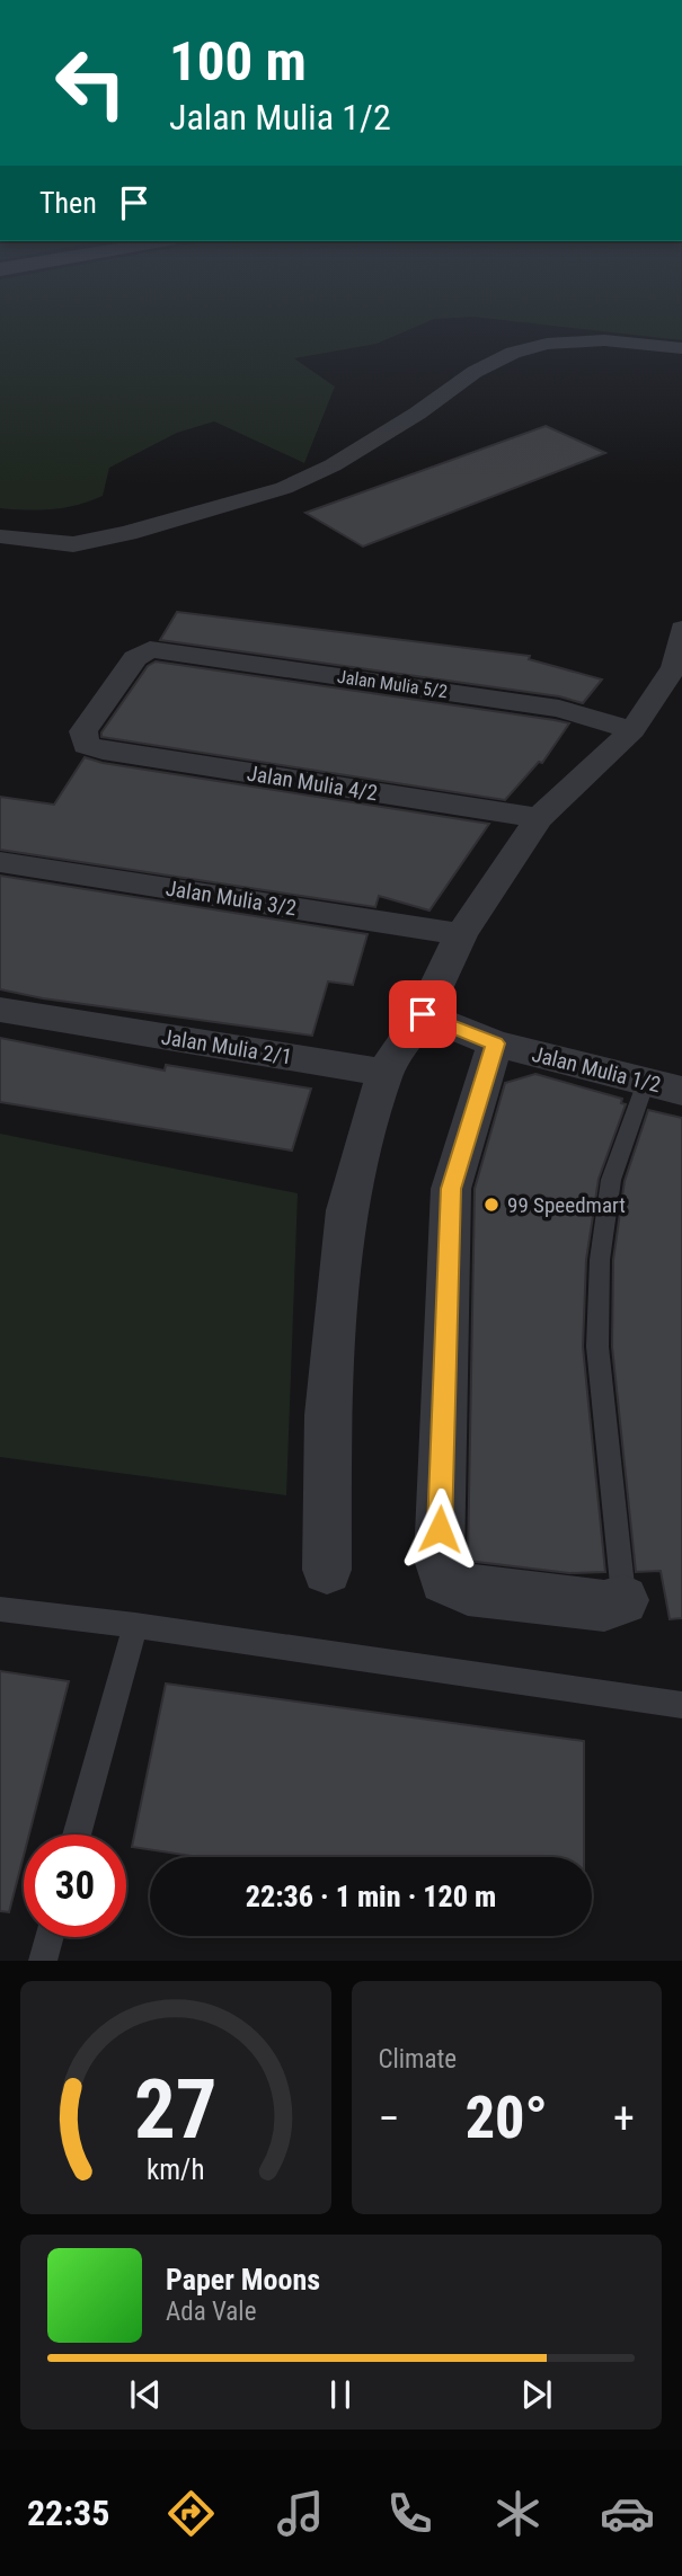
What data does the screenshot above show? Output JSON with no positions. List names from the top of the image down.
{
  "streets": {
    "street": [
      "Jalan Mulia 5/2",
      "Jalan Mulia 4/2",
      "Jalan Mulia 3/2",
      "Jalan Mulia 2/1",
      "Jalan Mulia 1/2"
    ]
  },
  "crossings": [
    ["Jalan Mulia 5/2", "Jalan Mulia 4/2"]
  ],
  "places": ["99 Speedmart"],
  "page": {
    "turn": ["100 m", "Jalan Mulia 1/2"],
    "then": "Then",
    "limit": "30",
    "trip": "22:36 · 1 min · 120 m",
    "tile": "Climate",
    "heat": ["−", "20°", "+"],
    "song": ["Paper Moons", "Ada Vale"],
    "tabs": "22:35",
    "gauge": ["27", "km/h"]
  }
}
